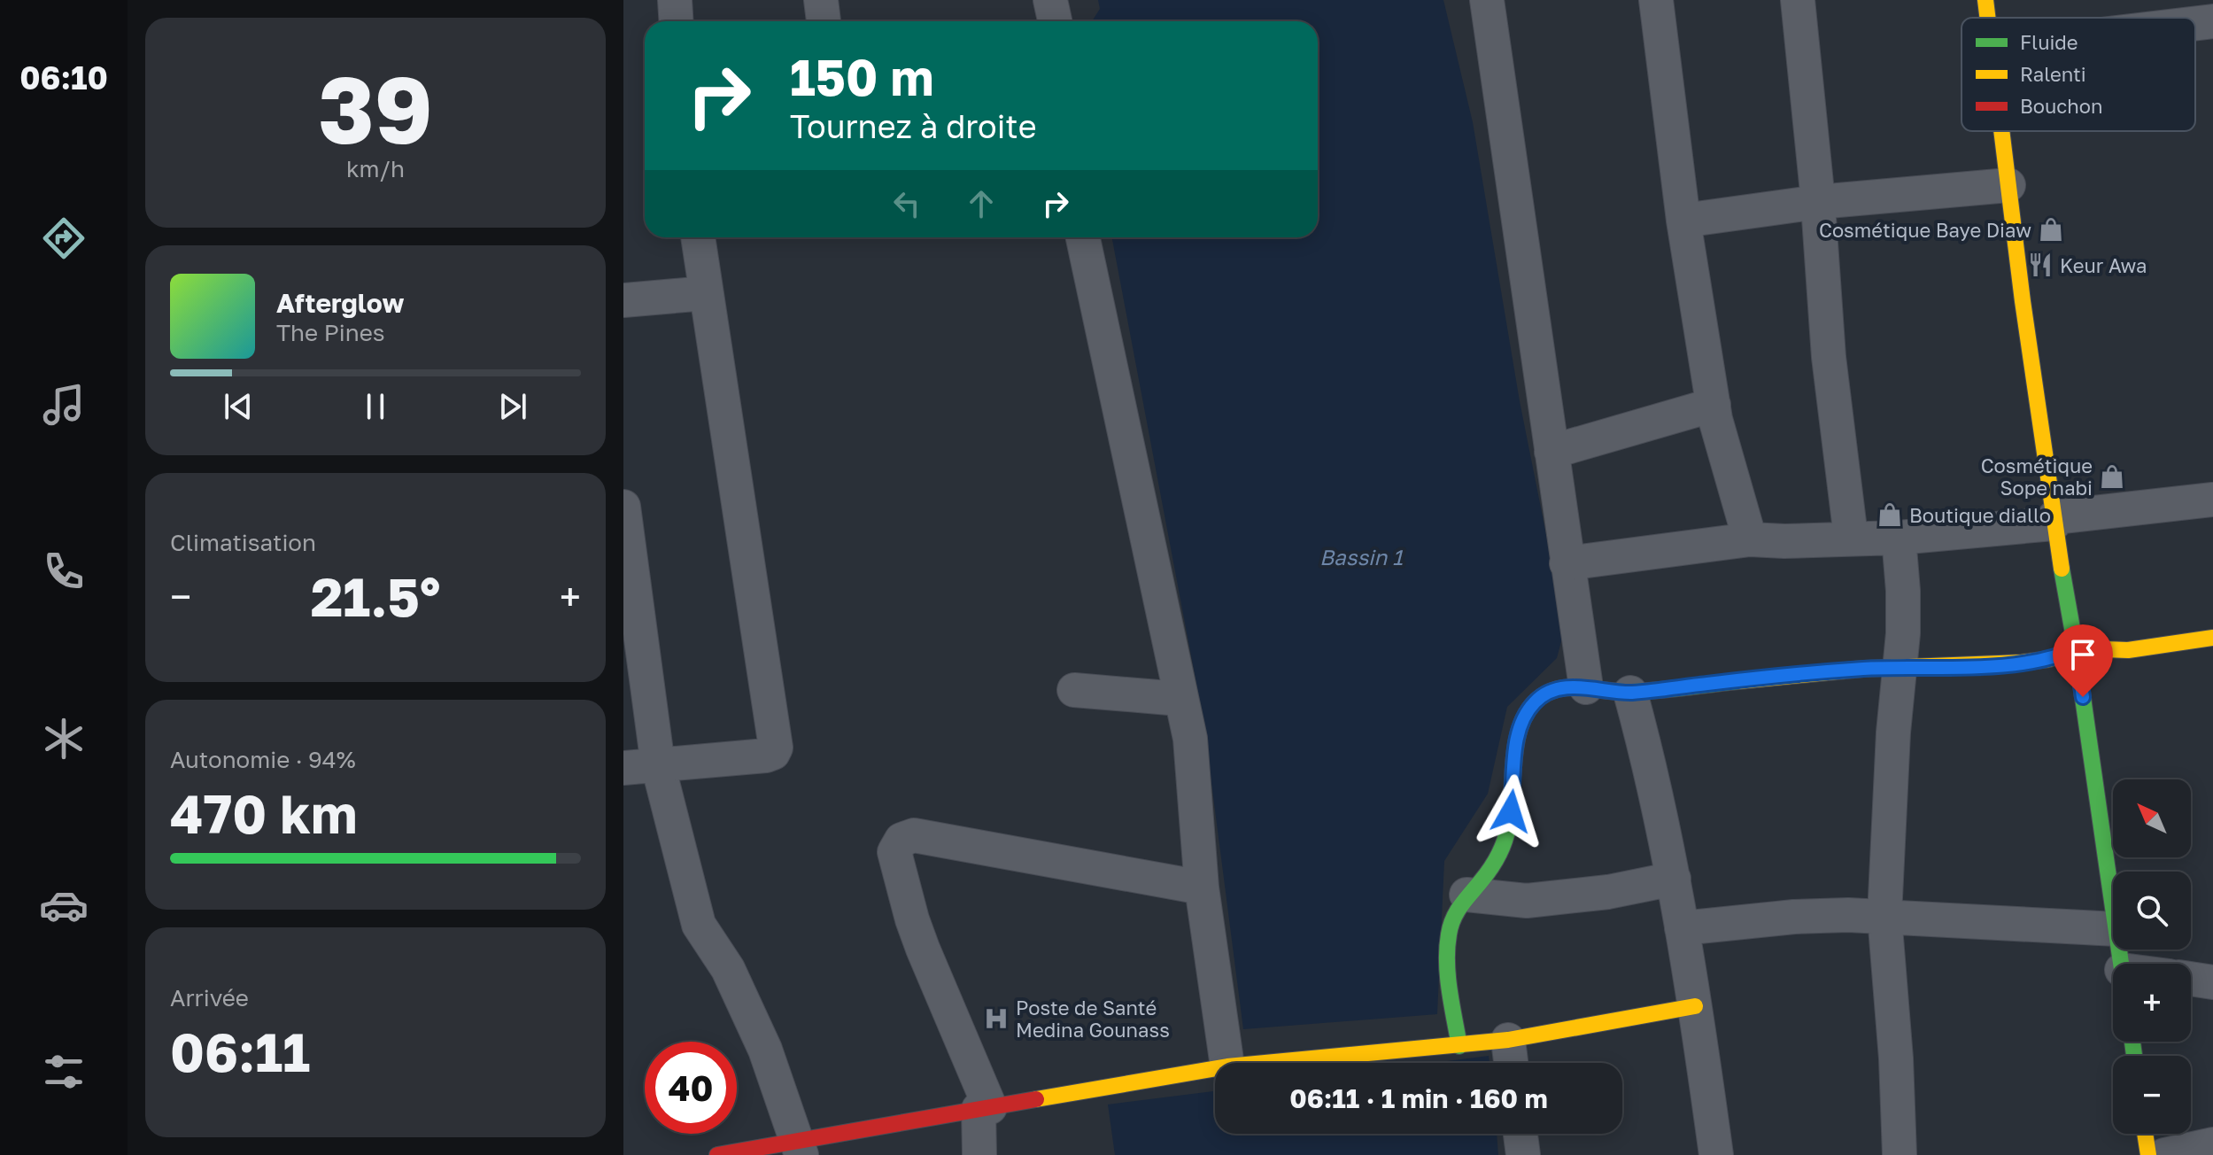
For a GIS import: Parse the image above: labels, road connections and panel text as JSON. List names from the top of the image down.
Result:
{
  "water": ["Bassin 1"],
  "places": {
    "shop": ["Cosmétique Baye Diaw", "Cosmétique Sope nabi", "Boutique diallo"],
    "restaurant": ["Keur Awa"],
    "hospital": ["Poste de Santé Medina Gounass"]
  },
  "legend": ["Fluide", "Ralenti", "Bouchon"],
  "north": "top left",
  "page": {
    "tabs": "06:10",
    "tile": [
      ["39", "km/h"],
      "Climatisation",
      ["Autonomie · 94%", "470 km"],
      ["Arrivée", "06:11"]
    ],
    "turn": ["150 m", "Tournez à droite"],
    "song": ["Afterglow", "The Pines"],
    "heat": ["−", "21.5°", "+"],
    "map_buttons": ["+", "−"],
    "limit": "40",
    "trip": "06:11 · 1 min · 160 m"
  }
}
